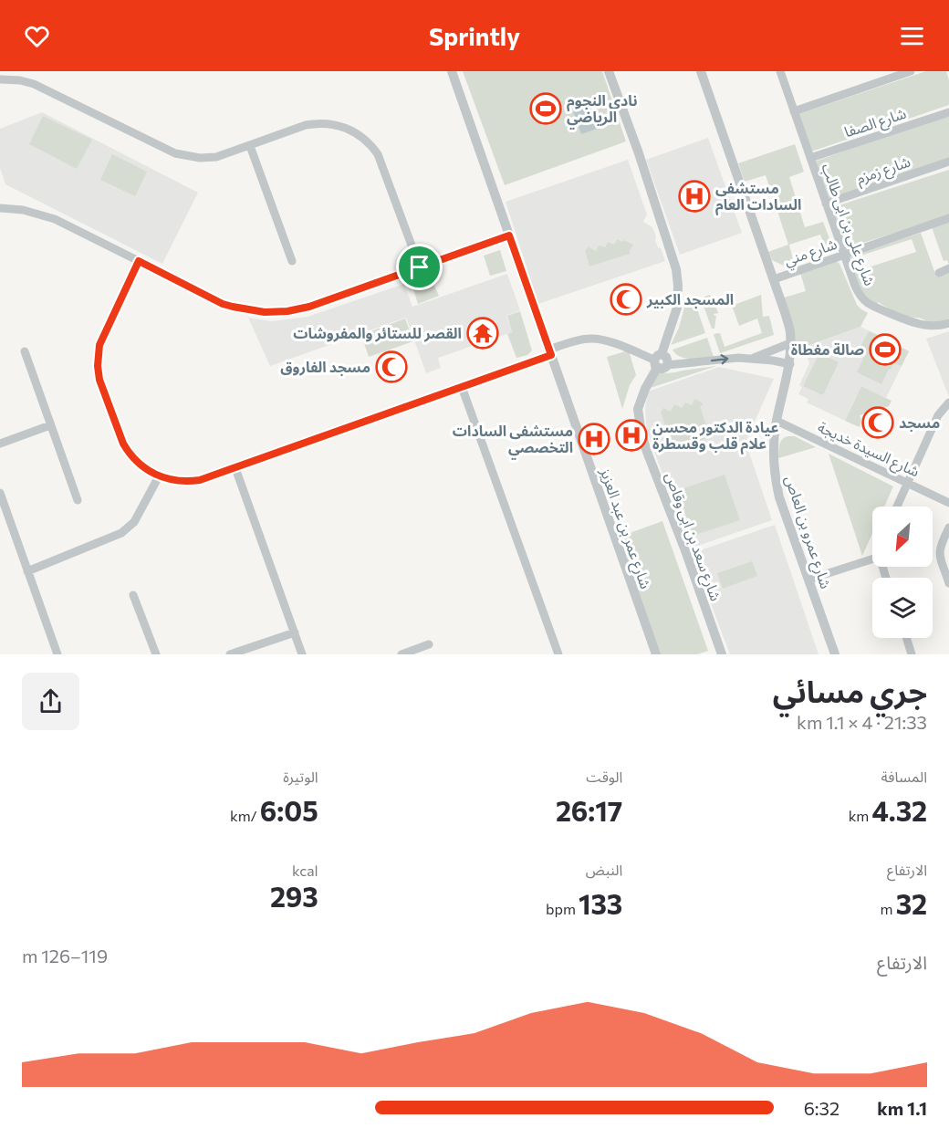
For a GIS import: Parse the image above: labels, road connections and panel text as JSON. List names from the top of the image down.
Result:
{
  "streets": {
    "street": [
      "شارع الصفا",
      "شارع زمزم",
      "شارع على بن ابى طالب",
      "شارع مني",
      "شارع السيدة خديجة",
      "شارع عمر بن عبد العزيز",
      "شارع عمرو بن العاص",
      "شارع سعد بن ابى وقاص"
    ]
  },
  "crossings": [
    ["شارع الصفا", "شارع على بن ابى طالب"],
    ["شارع زمزم", "شارع على بن ابى طالب"],
    ["شارع على بن ابى طالب", "شارع مني"],
    ["شارع مني", "شارع عمرو بن العاص"],
    ["شارع السيدة خديجة", "شارع عمرو بن العاص"]
  ],
  "places": {
    "sports": ["نادي النجوم الرياضي", "صالة مغطاة"],
    "hospital": ["مستشفى السادات العام", "عيادة الدكتور محسن علام قلب وقسطرة", "مستشفى السادات التخصصي"],
    "mosque": ["المسجد الكبير", "مسجد الفاروق", "مسجد"],
    "temple": ["القصر للستائر والمفروشات"]
  },
  "north": "bottom left",
  "page": {
    "header": "Sprintly",
    "heading": ["جري مسائي", "21:33 · 4 × 1.1 km"],
    "stats": [
      ["المسافة", "4.32 km"],
      ["الوقت", "26:17"],
      ["الوتيرة", "6:05 /km"],
      ["الارتفاع", "32 m"],
      ["النبض", "133 bpm"],
      ["kcal", "293"]
    ],
    "chart": ["الارتفاع", "119–126 m"],
    "list": [
      {
        "name": "1.1 km",
        "note": "6:32"
      }
    ]
  }
}
